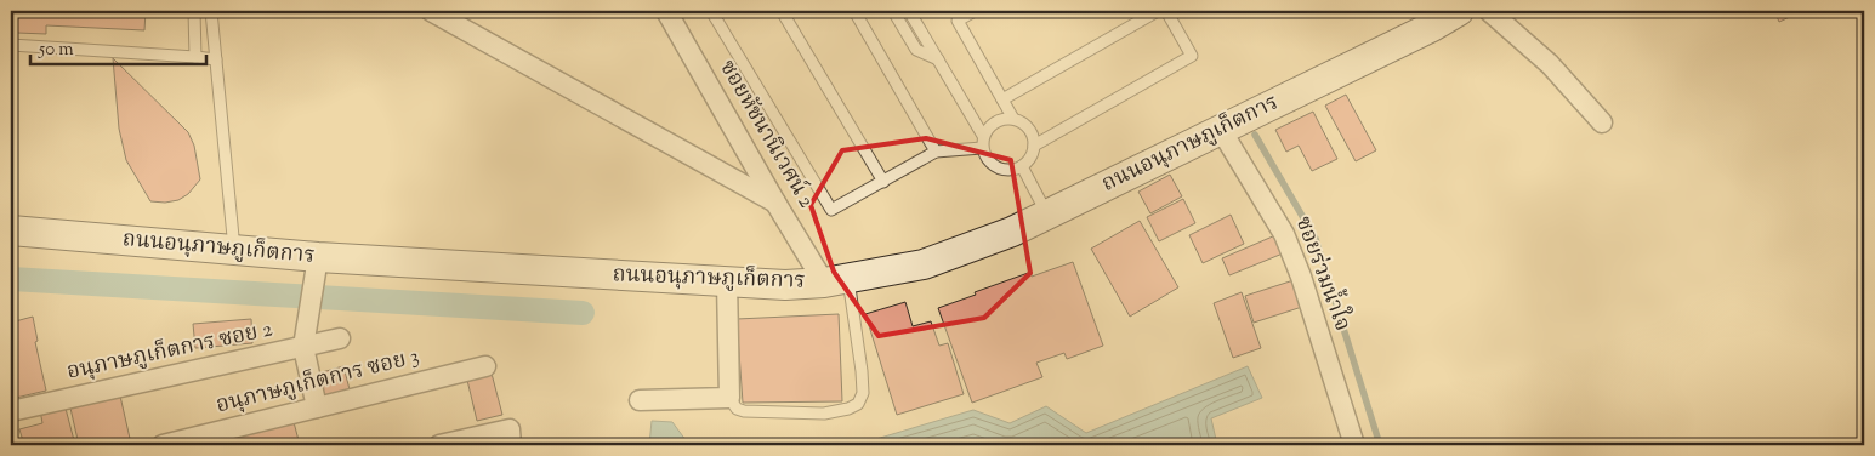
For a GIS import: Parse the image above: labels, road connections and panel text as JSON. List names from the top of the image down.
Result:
{
  "streets": {
    "street": [
      "ซอยหัชนานิเวศน์ 2",
      "ถนนอนุภาษภูเก็ตการ",
      "ซอยร่วมน้ำใจ",
      "อนุภาษภูเก็ตการ ซอย 2",
      "อนุภาษภูเก็ตการ ซอย 3"
    ]
  },
  "crossings": [
    ["ซอยหัชนานิเวศน์ 2", "ถนนอนุภาษภูเก็ตการ"],
    ["ถนนอนุภาษภูเก็ตการ", "ซอยร่วมน้ำใจ"]
  ],
  "scale_bar": "50 m"
}
